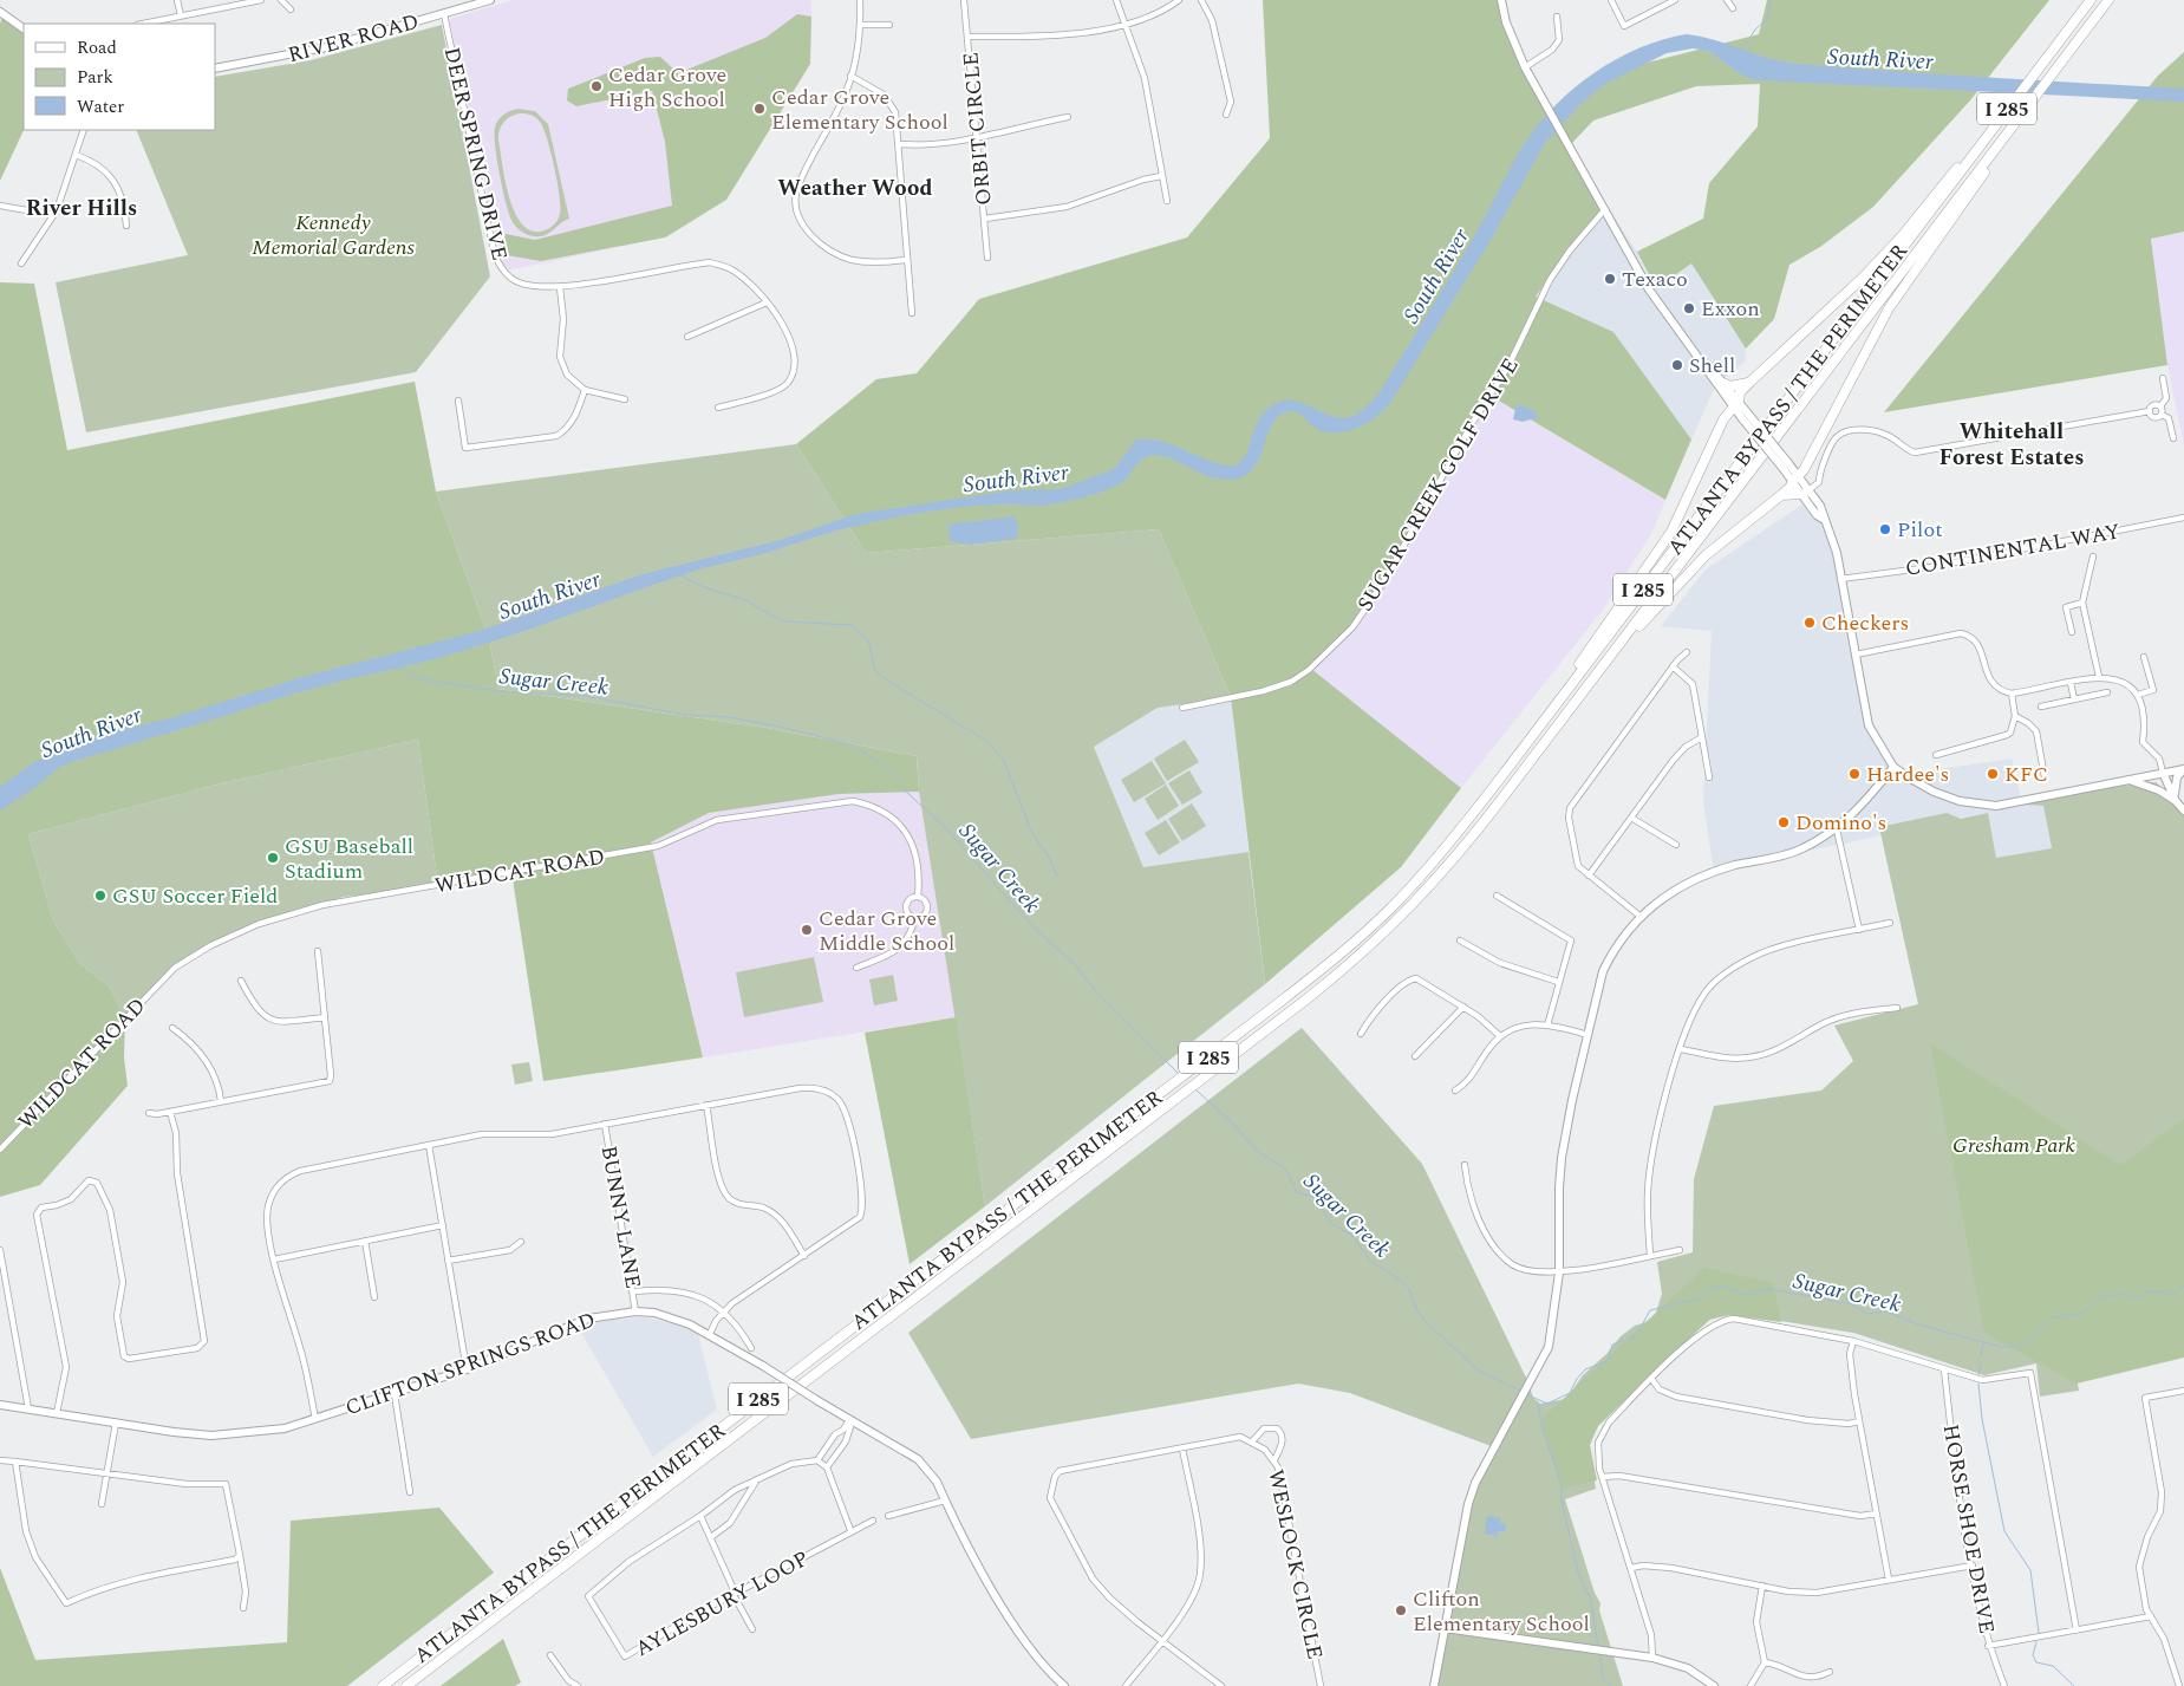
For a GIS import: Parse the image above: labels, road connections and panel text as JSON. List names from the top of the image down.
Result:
{
  "streets": {
    "highway": ["I 285", "ATLANTA BYPASS / THE PERIMETER"],
    "street": [
      "RIVER ROAD",
      "ORBIT CIRCLE",
      "DEER SPRING DRIVE",
      "SUGAR CREEK GOLF DRIVE",
      "CONTINENTAL WAY",
      "WILDCAT ROAD",
      "BUNNY LANE",
      "CLIFTON SPRINGS ROAD",
      "HORSE SHOE DRIVE",
      "WESLOCK CIRCLE",
      "AYLESBURY LOOP"
    ]
  },
  "crossings": [
    ["RIVER ROAD", "DEER SPRING DRIVE"],
    ["BUNNY LANE", "CLIFTON SPRINGS ROAD"]
  ],
  "districts": ["Weather Wood", "River Hills", "Whitehall Forest Estates"],
  "water": ["South River", "Sugar Creek"],
  "parks": ["Kennedy Memorial Gardens", "Gresham Park"],
  "places": [
    "Cedar Grove High School",
    "Cedar Grove Elementary School",
    "Texaco",
    "Exxon",
    "Shell",
    "Pilot",
    "Checkers",
    "Hardee's",
    "KFC",
    "Domino's",
    "GSU Baseball Stadium",
    "GSU Soccer Field",
    "Cedar Grove Middle School",
    "Clifton Elementary School"
  ],
  "legend": ["Road", "Park", "Water"]
}
